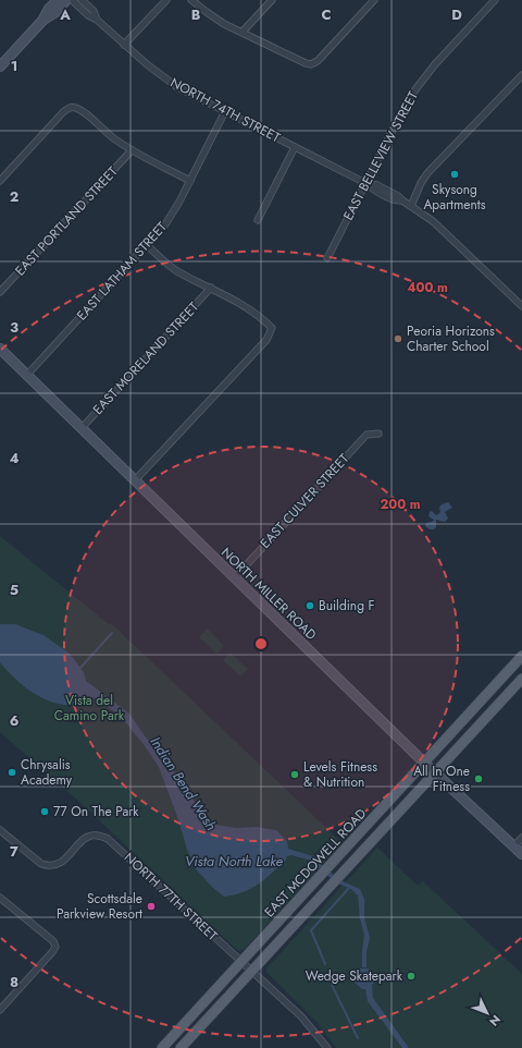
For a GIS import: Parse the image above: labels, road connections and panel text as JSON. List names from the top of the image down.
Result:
{
  "streets": {
    "main road": ["EAST MCDOWELL ROAD"],
    "street": [
      "NORTH 74TH STREET",
      "EAST BELLEVIEW STREET",
      "EAST PORTLAND STREET",
      "EAST LATHAM STREET",
      "EAST MORELAND STREET",
      "EAST CULVER STREET",
      "NORTH MILLER ROAD",
      "NORTH 77TH STREET"
    ]
  },
  "crossings": [
    ["NORTH 74TH STREET", "EAST BELLEVIEW STREET"],
    ["NORTH 74TH STREET", "EAST LATHAM STREET"],
    ["EAST LATHAM STREET", "NORTH MILLER ROAD"],
    ["EAST MORELAND STREET", "NORTH MILLER ROAD"],
    ["EAST CULVER STREET", "NORTH MILLER ROAD"],
    ["NORTH MILLER ROAD", "EAST MCDOWELL ROAD"],
    ["EAST MCDOWELL ROAD", "NORTH 77TH STREET"]
  ],
  "water": ["Indian Bend Wash", "Vista North Lake"],
  "parks": ["Vista del Camino Park"],
  "places": [
    "Skysong Apartments",
    "Peoria Horizons Charter School",
    "Building F",
    "Chrysalis Academy",
    "Levels Fitness & Nutrition",
    "All In One Fitness",
    "77 On The Park",
    "Scottsdale Parkview Resort",
    "Wedge Skatepark"
  ],
  "north": "bottom right",
  "grid": {
    "columns": [
      "A",
      "B",
      "C",
      "D"
    ],
    "rows": [
      "1",
      "2",
      "3",
      "4",
      "5",
      "6",
      "7",
      "8"
    ]
  },
  "rings": ["400 m", "200 m"]
}
